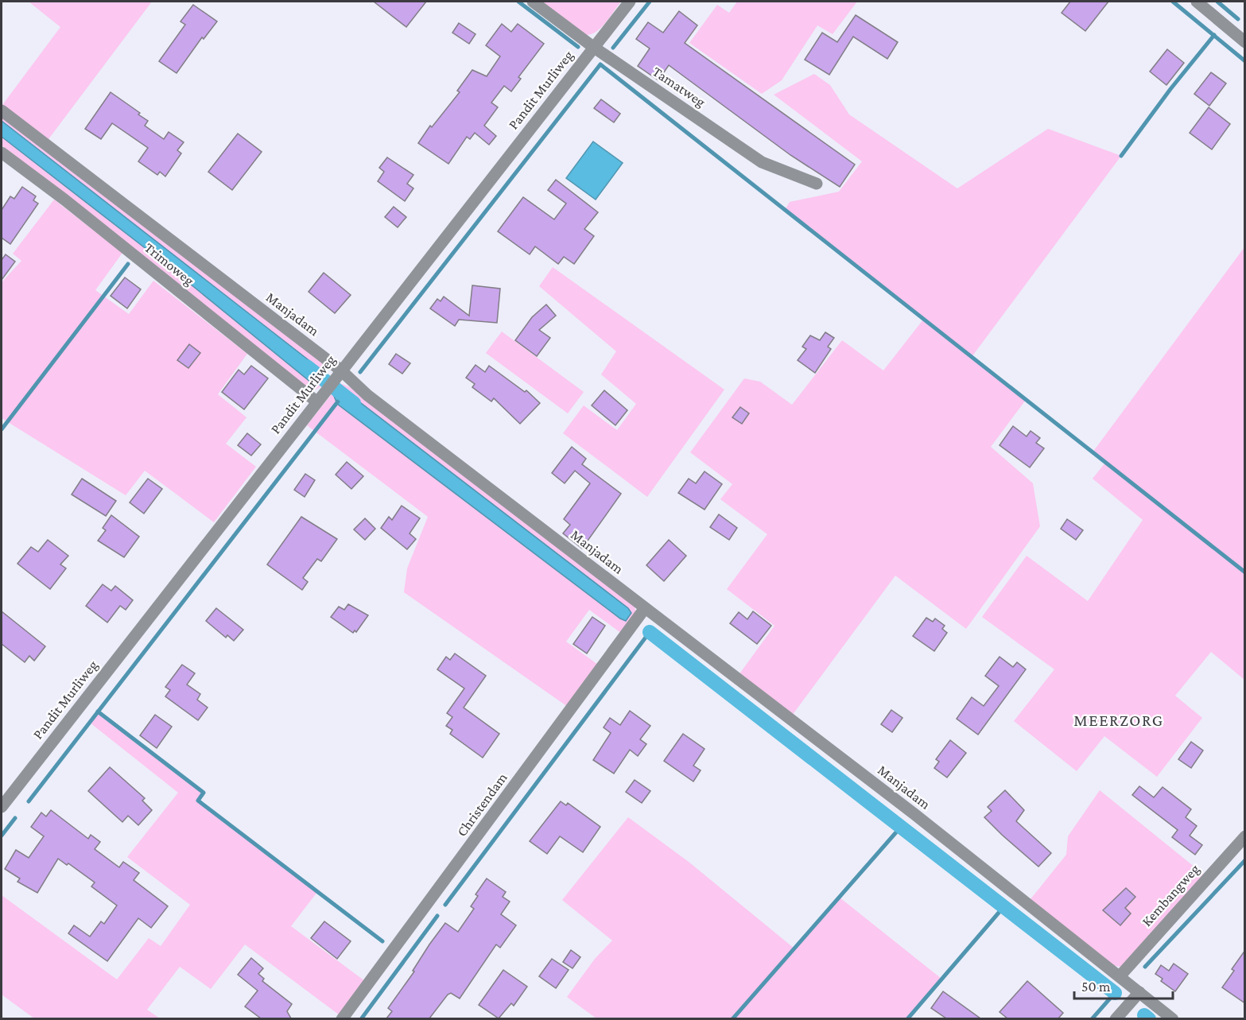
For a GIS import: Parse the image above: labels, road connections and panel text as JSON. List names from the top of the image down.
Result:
{
  "streets": {
    "street": [
      "Tamatweg",
      "Pandit Murliweg",
      "Trimoweg",
      "Manjadam",
      "Christendam",
      "Kembangweg"
    ]
  },
  "crossings": [
    ["Tamatweg", "Pandit Murliweg"],
    ["Pandit Murliweg", "Trimoweg"],
    ["Pandit Murliweg", "Manjadam"],
    ["Manjadam", "Christendam"],
    ["Manjadam", "Kembangweg"]
  ],
  "districts": ["MEERZORG"],
  "scale_bar": "50 m"
}
